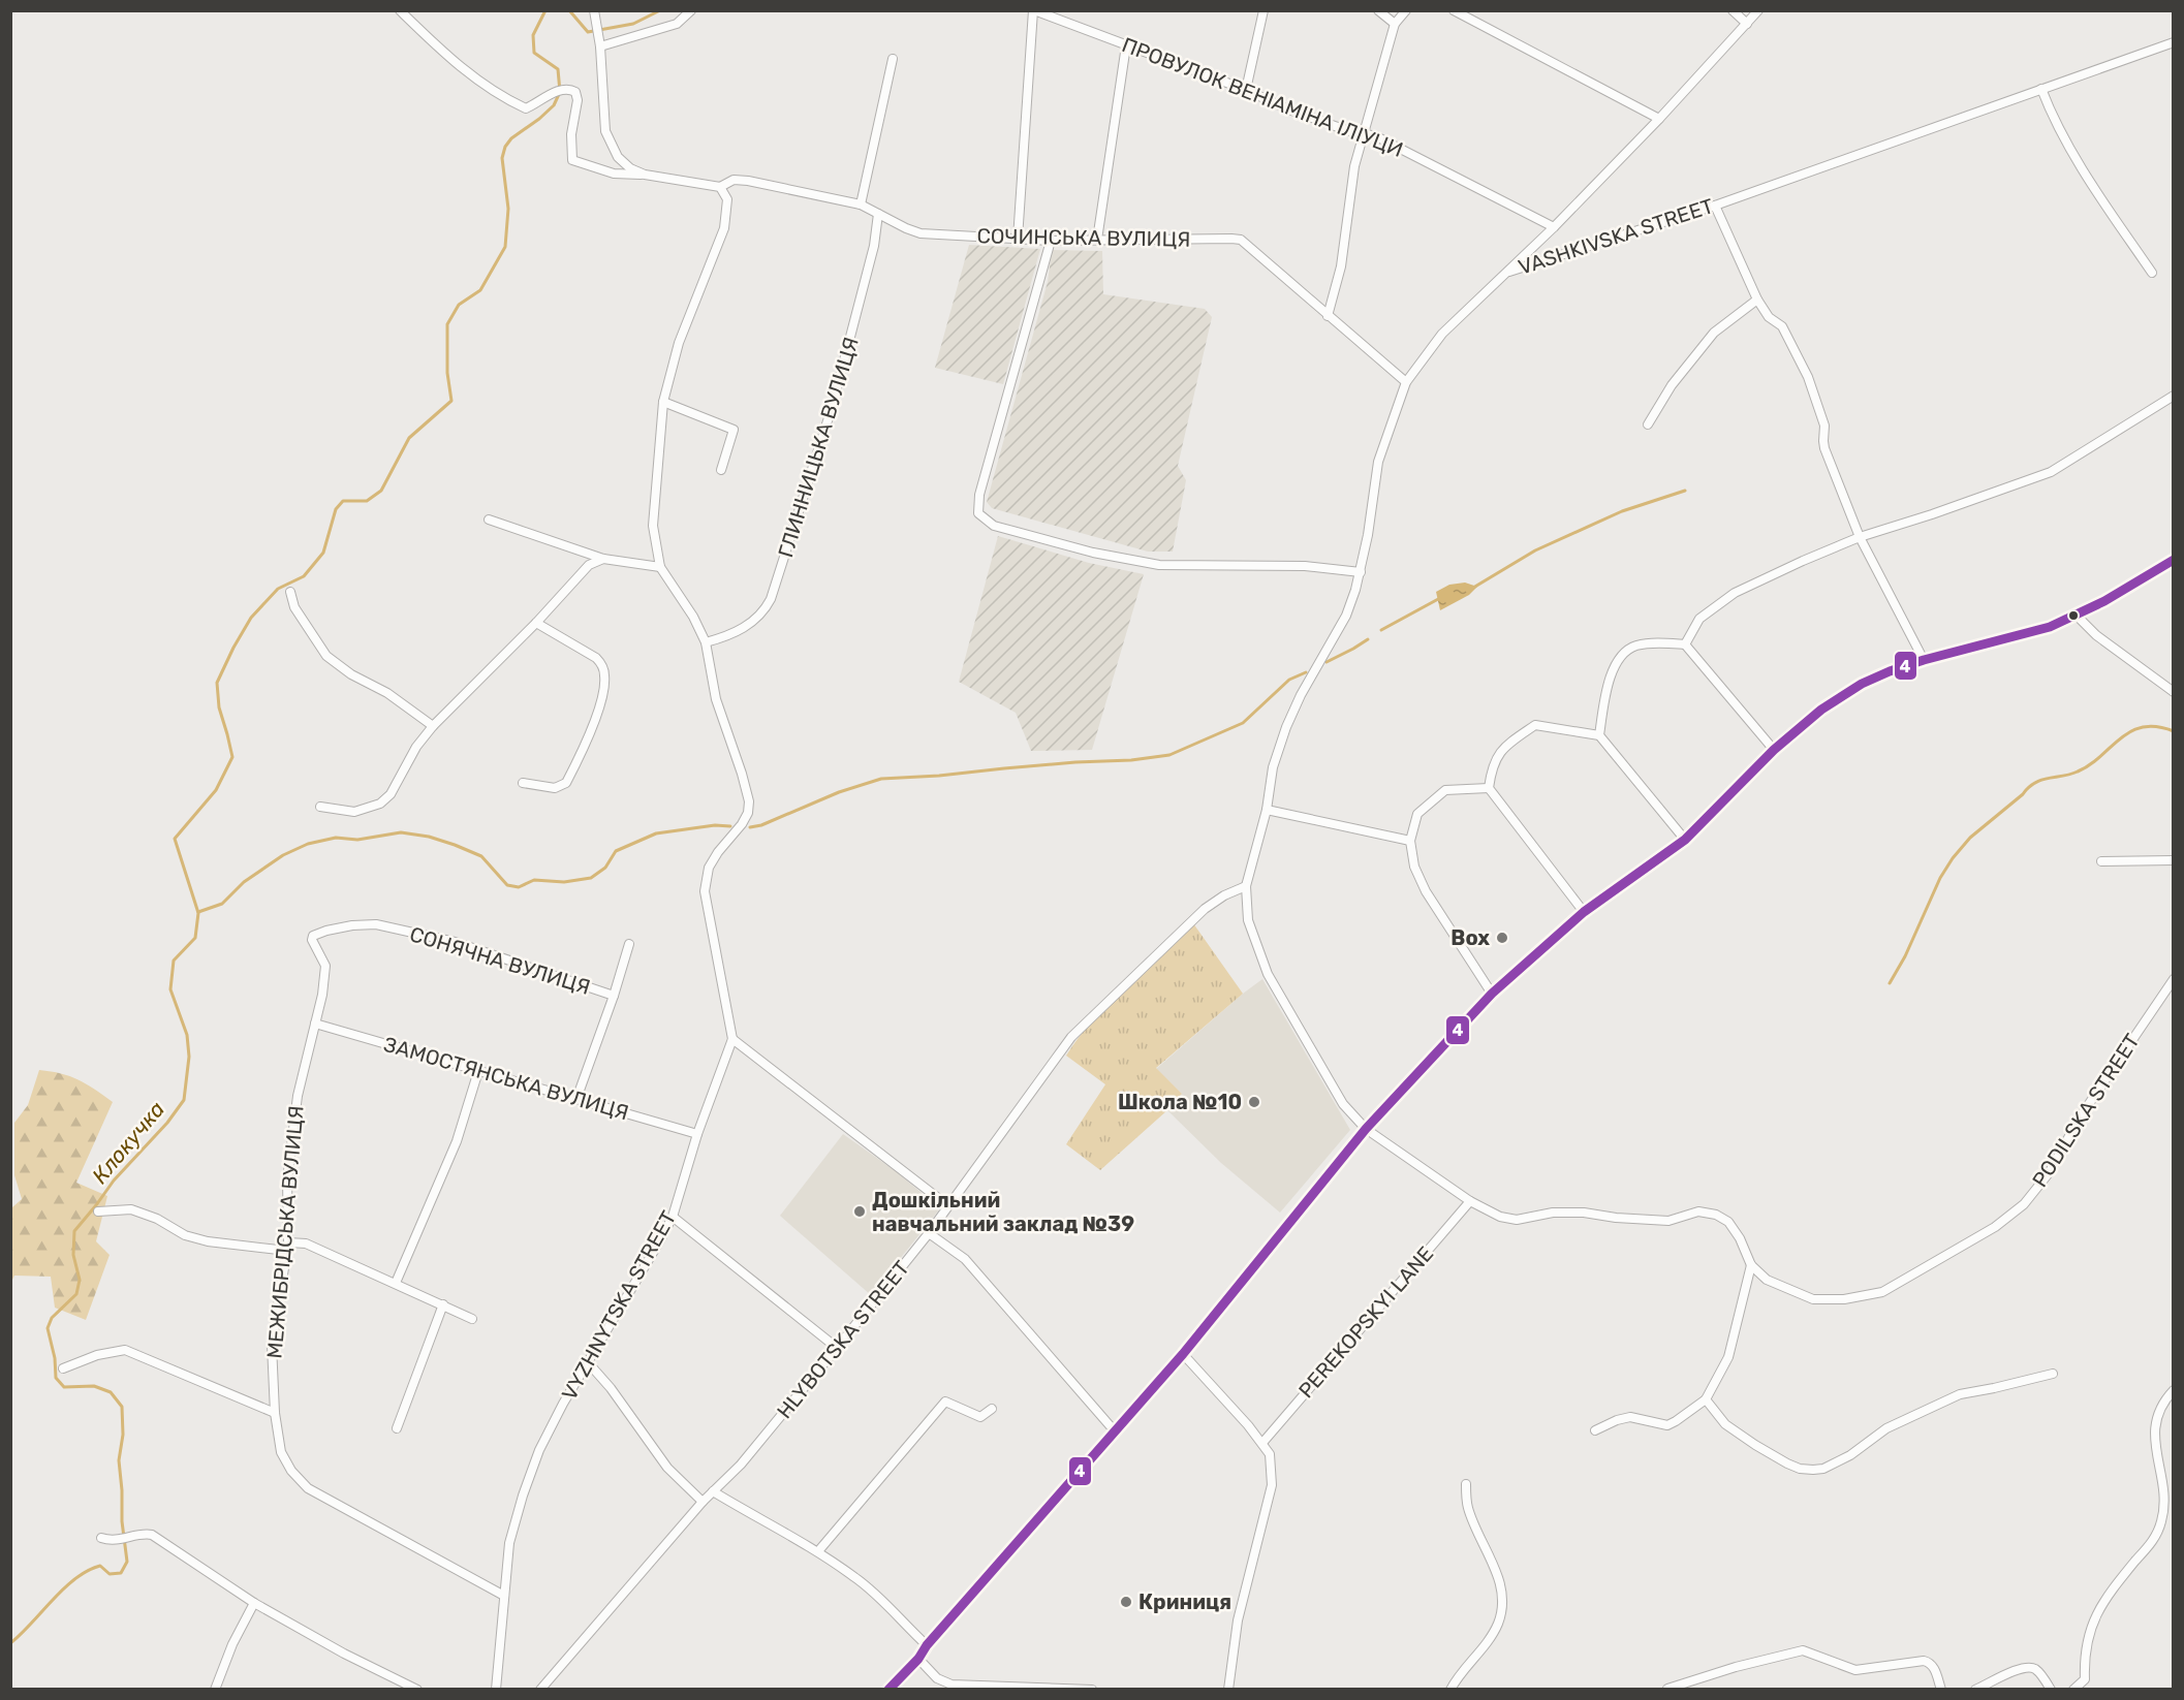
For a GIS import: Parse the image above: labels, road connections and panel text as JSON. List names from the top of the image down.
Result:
{
  "streets": {
    "street": [
      "ПРОВУЛОК ВЕНІАМІНА ІЛІУЦИ",
      "VASHKIVSKA STREET",
      "СОЧИНСЬКА ВУЛИЦЯ",
      "ГЛИННИЦЬКА ВУЛИЦЯ",
      "СОНЯЧНА ВУЛИЦЯ",
      "ЗАМОСТЯНСЬКА ВУЛИЦЯ",
      "PODILSKA STREET",
      "МЕЖИБРІДСЬКА ВУЛИЦЯ",
      "VYZHNYTSKA STREET",
      "PEREKOPSKYI LANE",
      "HLYBOTSKA STREET"
    ]
  },
  "crossings": [
    ["VASHKIVSKA STREET", "СОЧИНСЬКА ВУЛИЦЯ"],
    ["VASHKIVSKA STREET", "PODILSKA STREET"],
    ["VASHKIVSKA STREET", "HLYBOTSKA STREET"],
    ["СОЧИНСЬКА ВУЛИЦЯ", "ГЛИННИЦЬКА ВУЛИЦЯ"],
    ["СОНЯЧНА ВУЛИЦЯ", "ЗАМОСТЯНСЬКА ВУЛИЦЯ"],
    ["СОНЯЧНА ВУЛИЦЯ", "МЕЖИБРІДСЬКА ВУЛИЦЯ"],
    ["ЗАМОСТЯНСЬКА ВУЛИЦЯ", "МЕЖИБРІДСЬКА ВУЛИЦЯ"],
    ["ЗАМОСТЯНСЬКА ВУЛИЦЯ", "VYZHNYTSKA STREET"],
    ["PODILSKA STREET", "PEREKOPSKYI LANE"],
    ["МЕЖИБРІДСЬКА ВУЛИЦЯ", "VYZHNYTSKA STREET"]
  ],
  "water": ["Клокучка"],
  "places": [
    "Box",
    "Школа №10",
    "Дошкільний навчальний заклад №39",
    "Криниця"
  ],
  "lines": ["transit line 4"]
}
